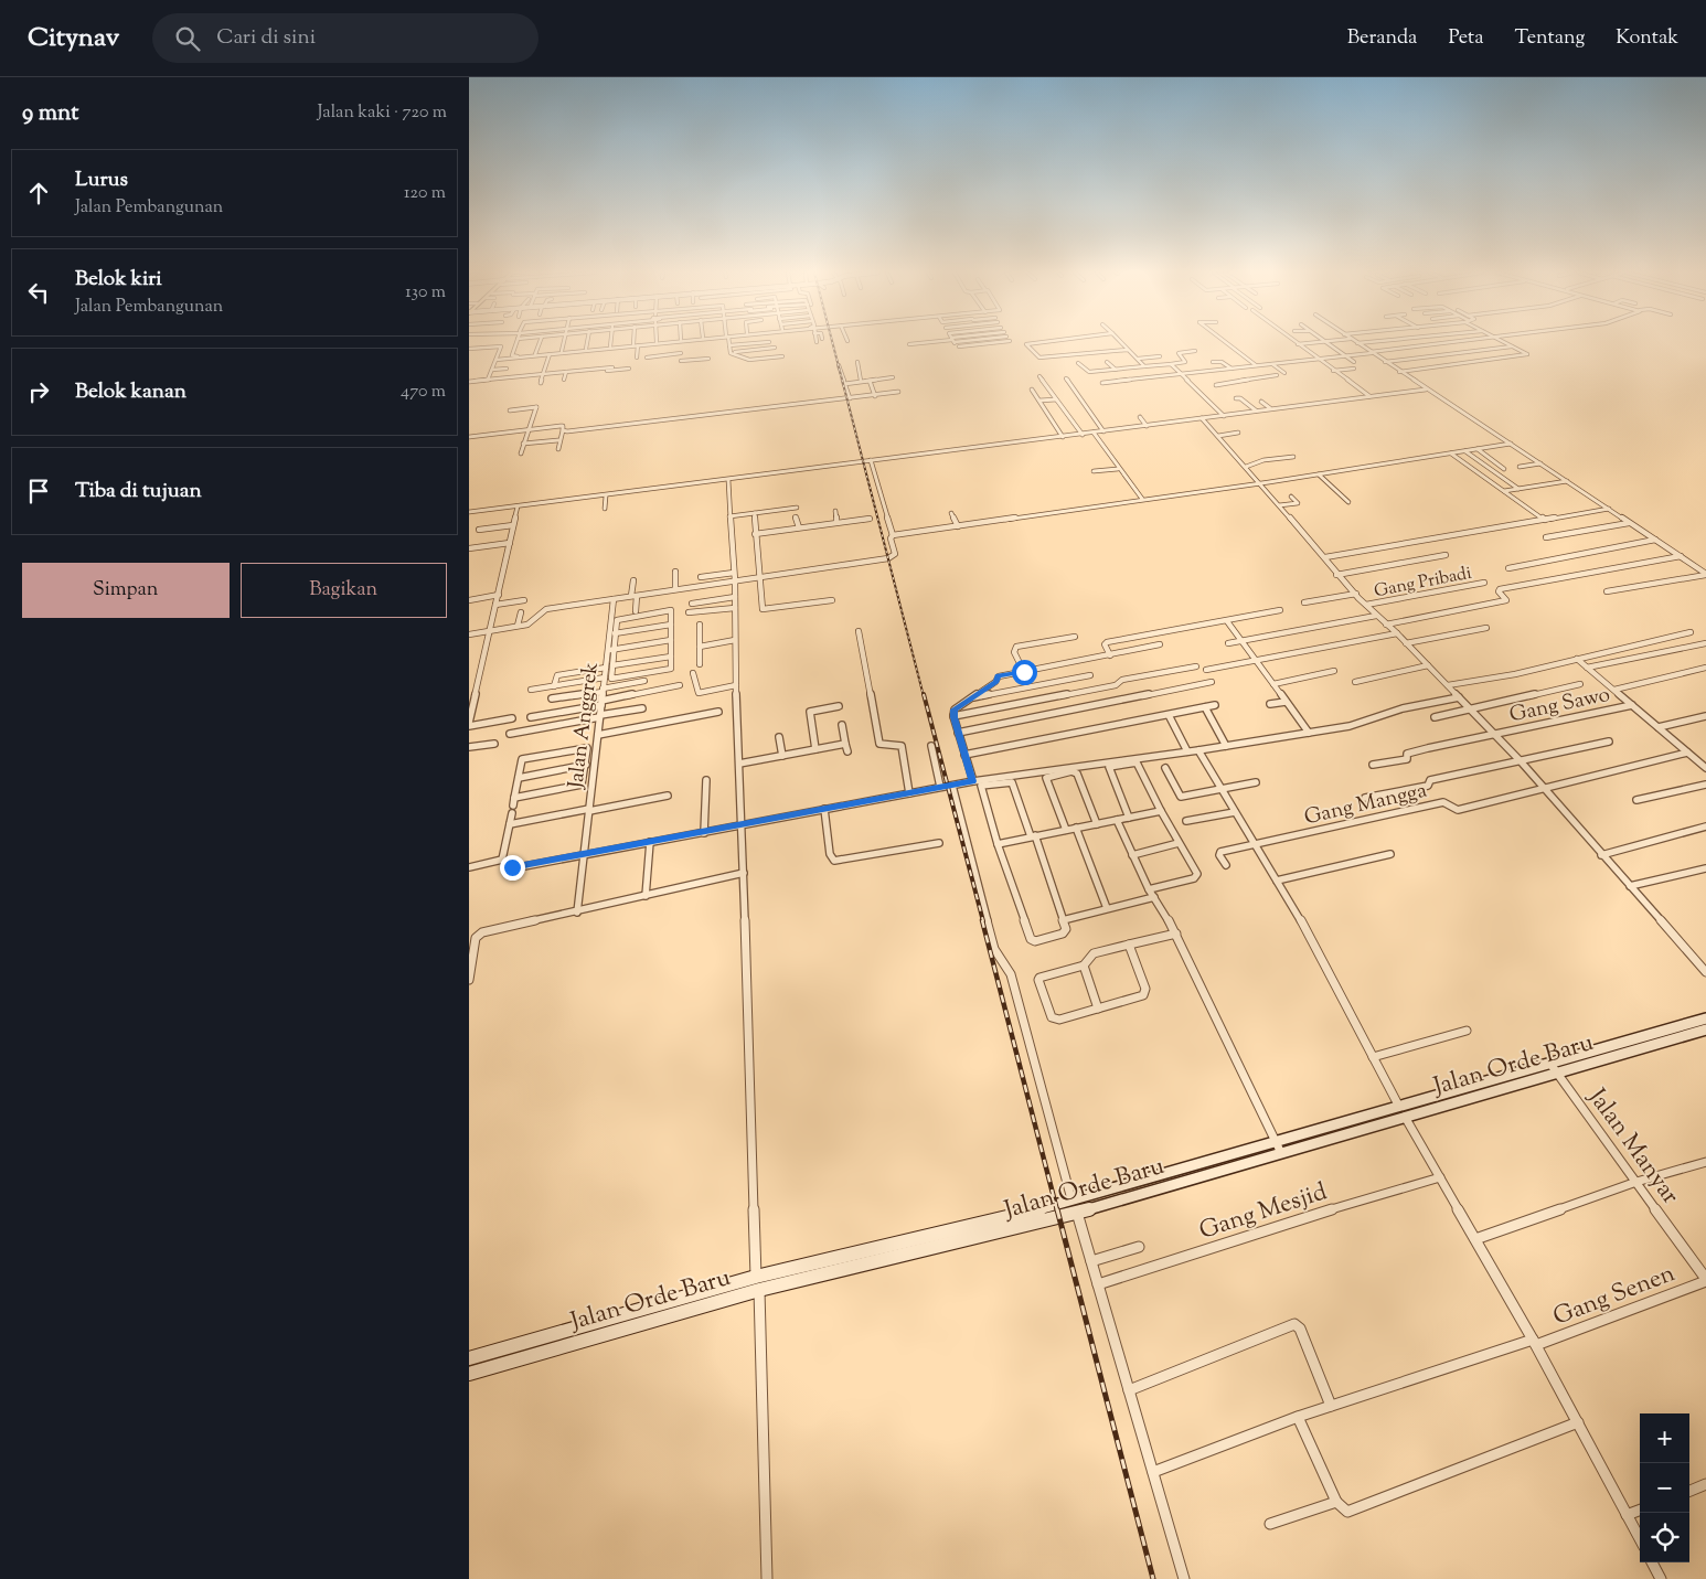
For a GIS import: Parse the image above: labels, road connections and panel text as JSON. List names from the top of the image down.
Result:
{
  "streets": {
    "main road": ["Jalan Orde Baru"],
    "street": [
      "Gang Pribadi",
      "Gang Sawo",
      "Jalan Anggrek",
      "Gang Mangga",
      "Jalan Manyar",
      "Gang Mesjid",
      "Gang Senen"
    ]
  },
  "crossings": [
    ["Jalan Orde Baru", "Jalan Manyar"],
    ["Jalan Manyar", "Gang Senen"]
  ],
  "page": {
    "header": "Citynav",
    "search": "Cari di sini",
    "nav": [
      "Beranda",
      "Peta",
      "Tentang",
      "Kontak"
    ],
    "heading": ["9 mnt", "Jalan kaki · 720 m"],
    "list": [
      ["Lurus", "Jalan Pembangunan", "120 m"],
      ["Belok kiri", "Jalan Pembangunan", "130 m"],
      ["Belok kanan", "470 m"],
      "Tiba di tujuan"
    ],
    "buttons": ["Simpan", "Bagikan"],
    "map_buttons": ["+", "−"]
  }
}
